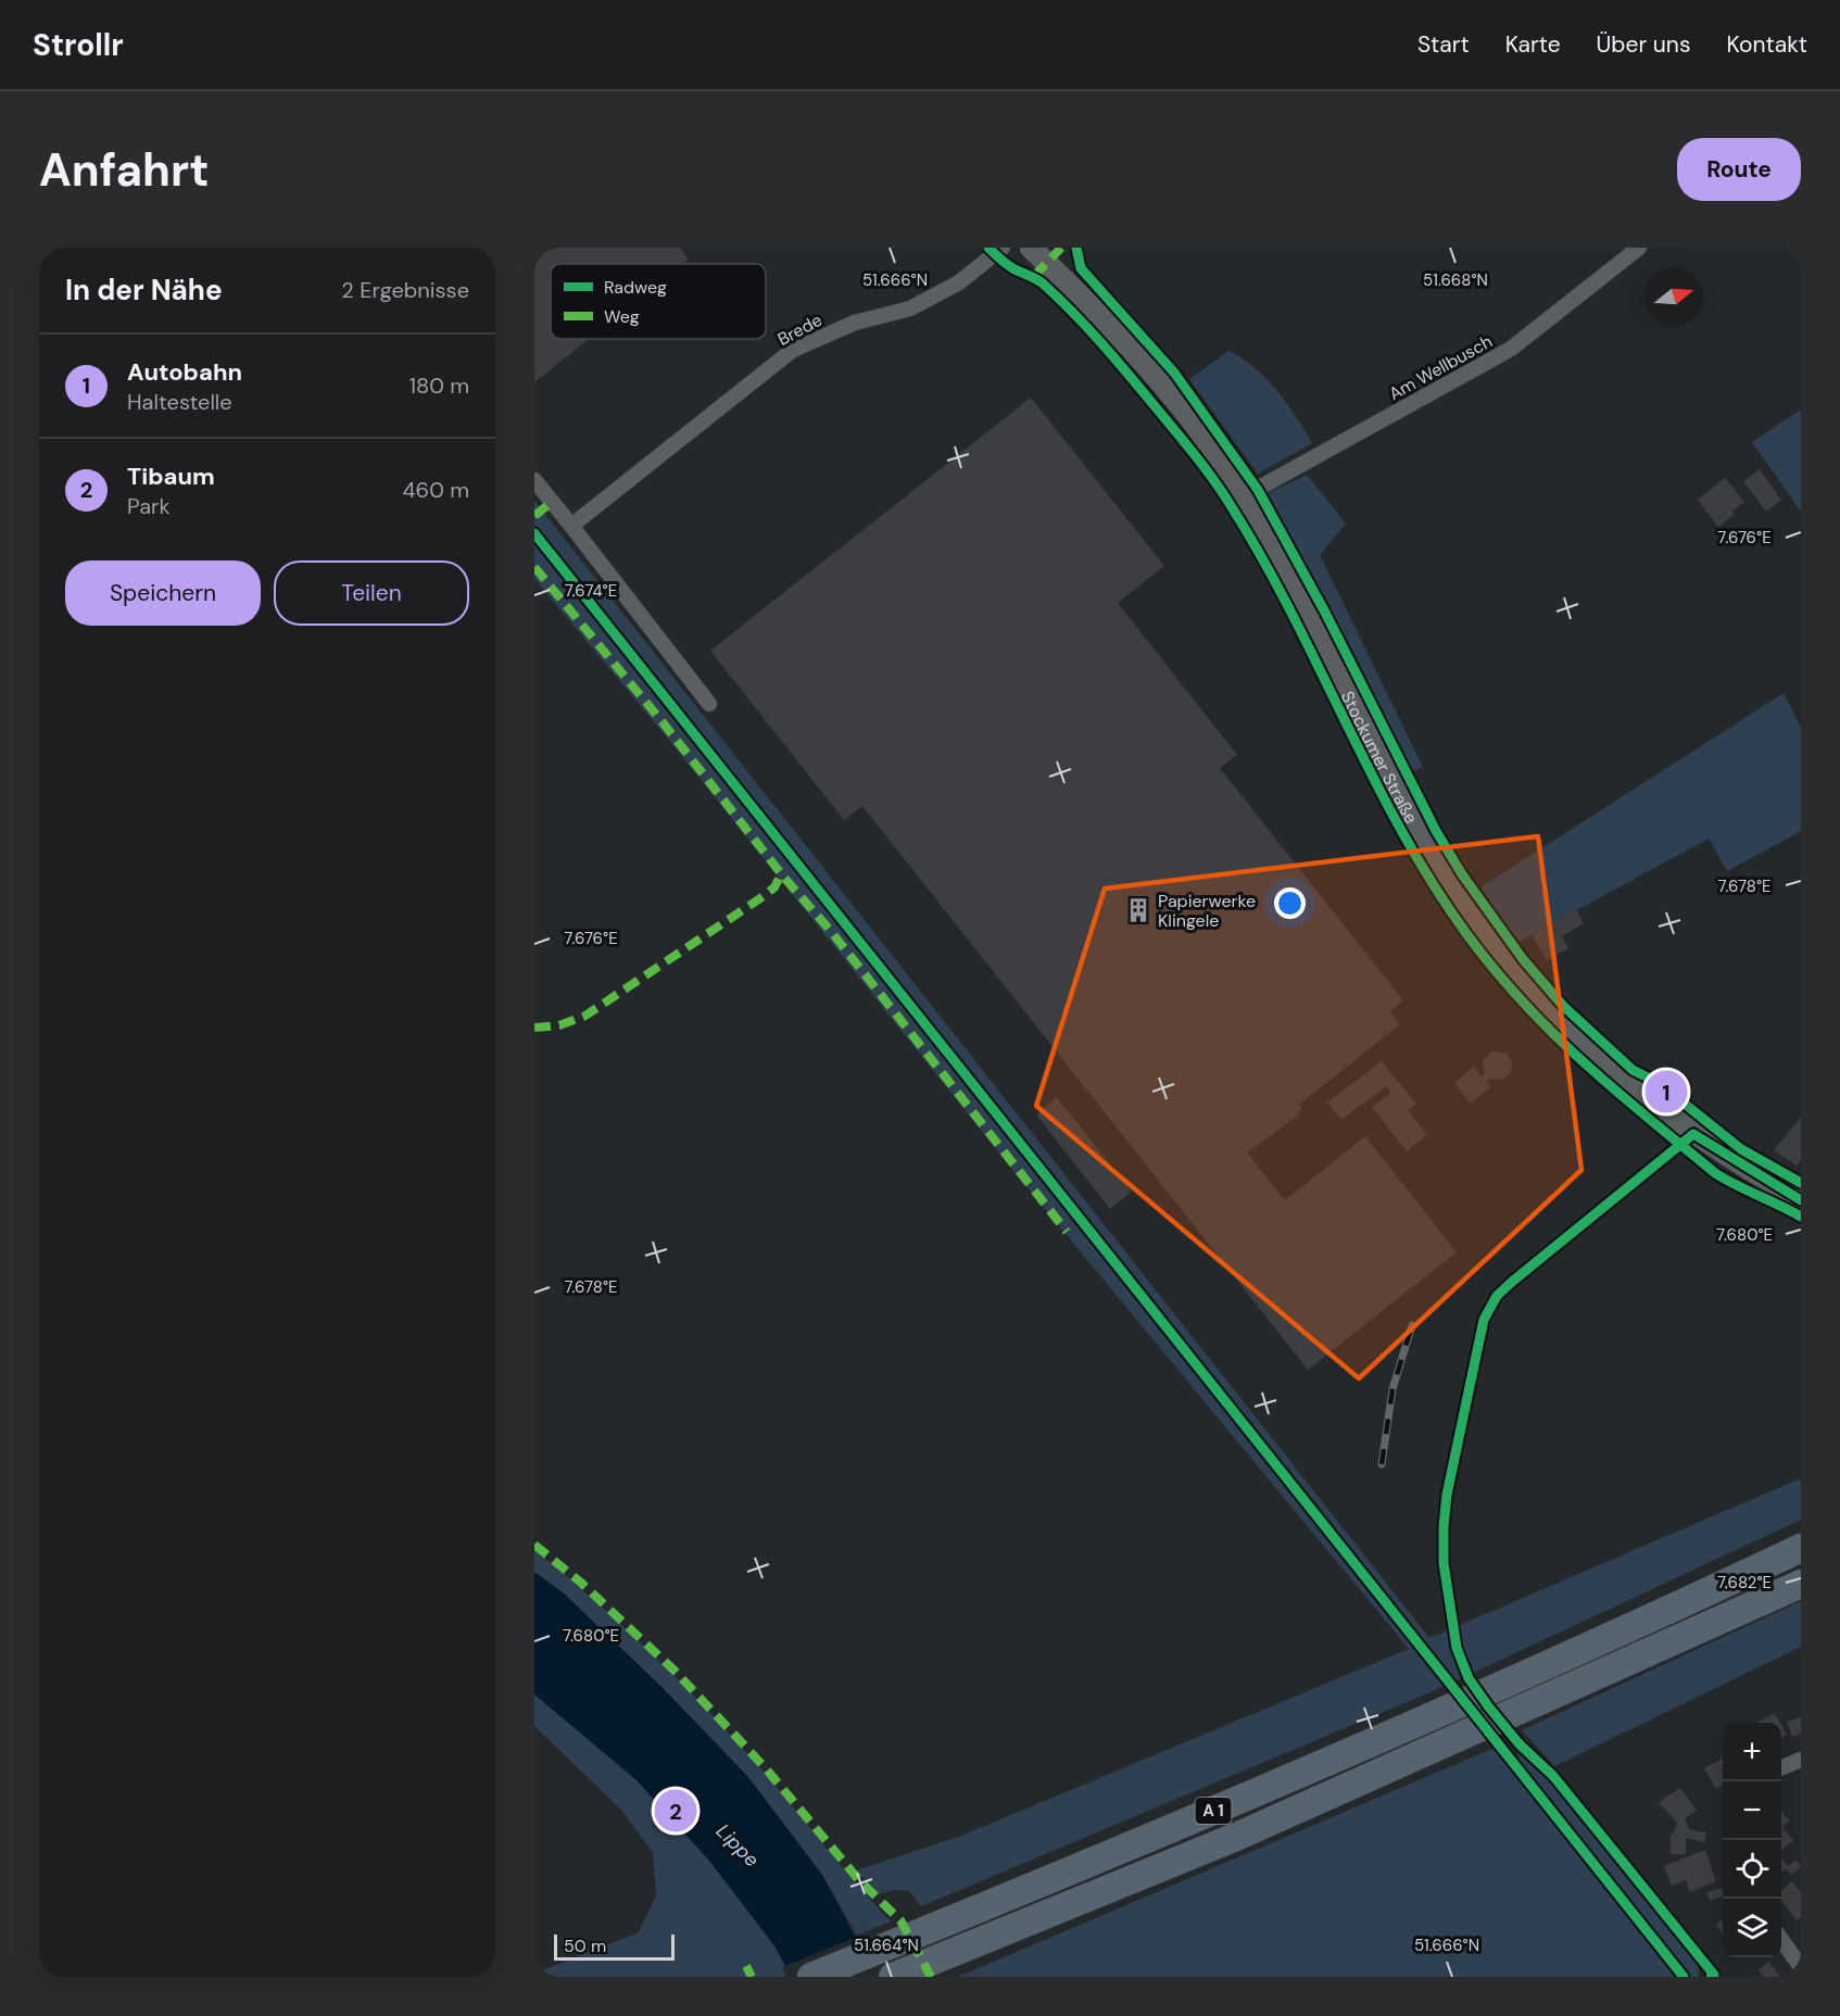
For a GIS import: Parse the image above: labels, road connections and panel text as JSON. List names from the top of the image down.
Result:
{
  "streets": {
    "highway": ["A 1"],
    "main road": ["Stockumer Straße"],
    "street": ["Brede", "Am Wellbusch"]
  },
  "crossings": [
    ["Am Wellbusch", "Stockumer Straße"]
  ],
  "water": ["Lippe"],
  "places": {
    "building": ["Papierwerke Klingele"]
  },
  "legend": ["Radweg", "Weg"],
  "scale_bar": "50 m",
  "north": "right",
  "page": {
    "header": "Strollr",
    "nav": [
      "Start",
      "Karte",
      "Über uns",
      "Kontakt"
    ],
    "buttons": [
      "Route",
      ["Speichern", "Teilen"]
    ],
    "title": "Anfahrt",
    "heading": ["In der Nähe", "2 Ergebnisse"],
    "list": [
      {
        "mark": "1",
        "name": "Autobahn",
        "note": "Haltestelle",
        "value": "180 m"
      },
      {
        "mark": "2",
        "name": "Tibaum",
        "note": "Park",
        "value": "460 m"
      }
    ],
    "pins": ["1", "2"],
    "map_buttons": ["+", "−"],
    "scale": "50 m"
  },
  "coordinates": [
    "51.666°N",
    "51.668°N",
    "7.676°E",
    "7.674°E",
    "7.678°E",
    "7.680°E",
    "7.682°E",
    "51.664°N"
  ]
}
